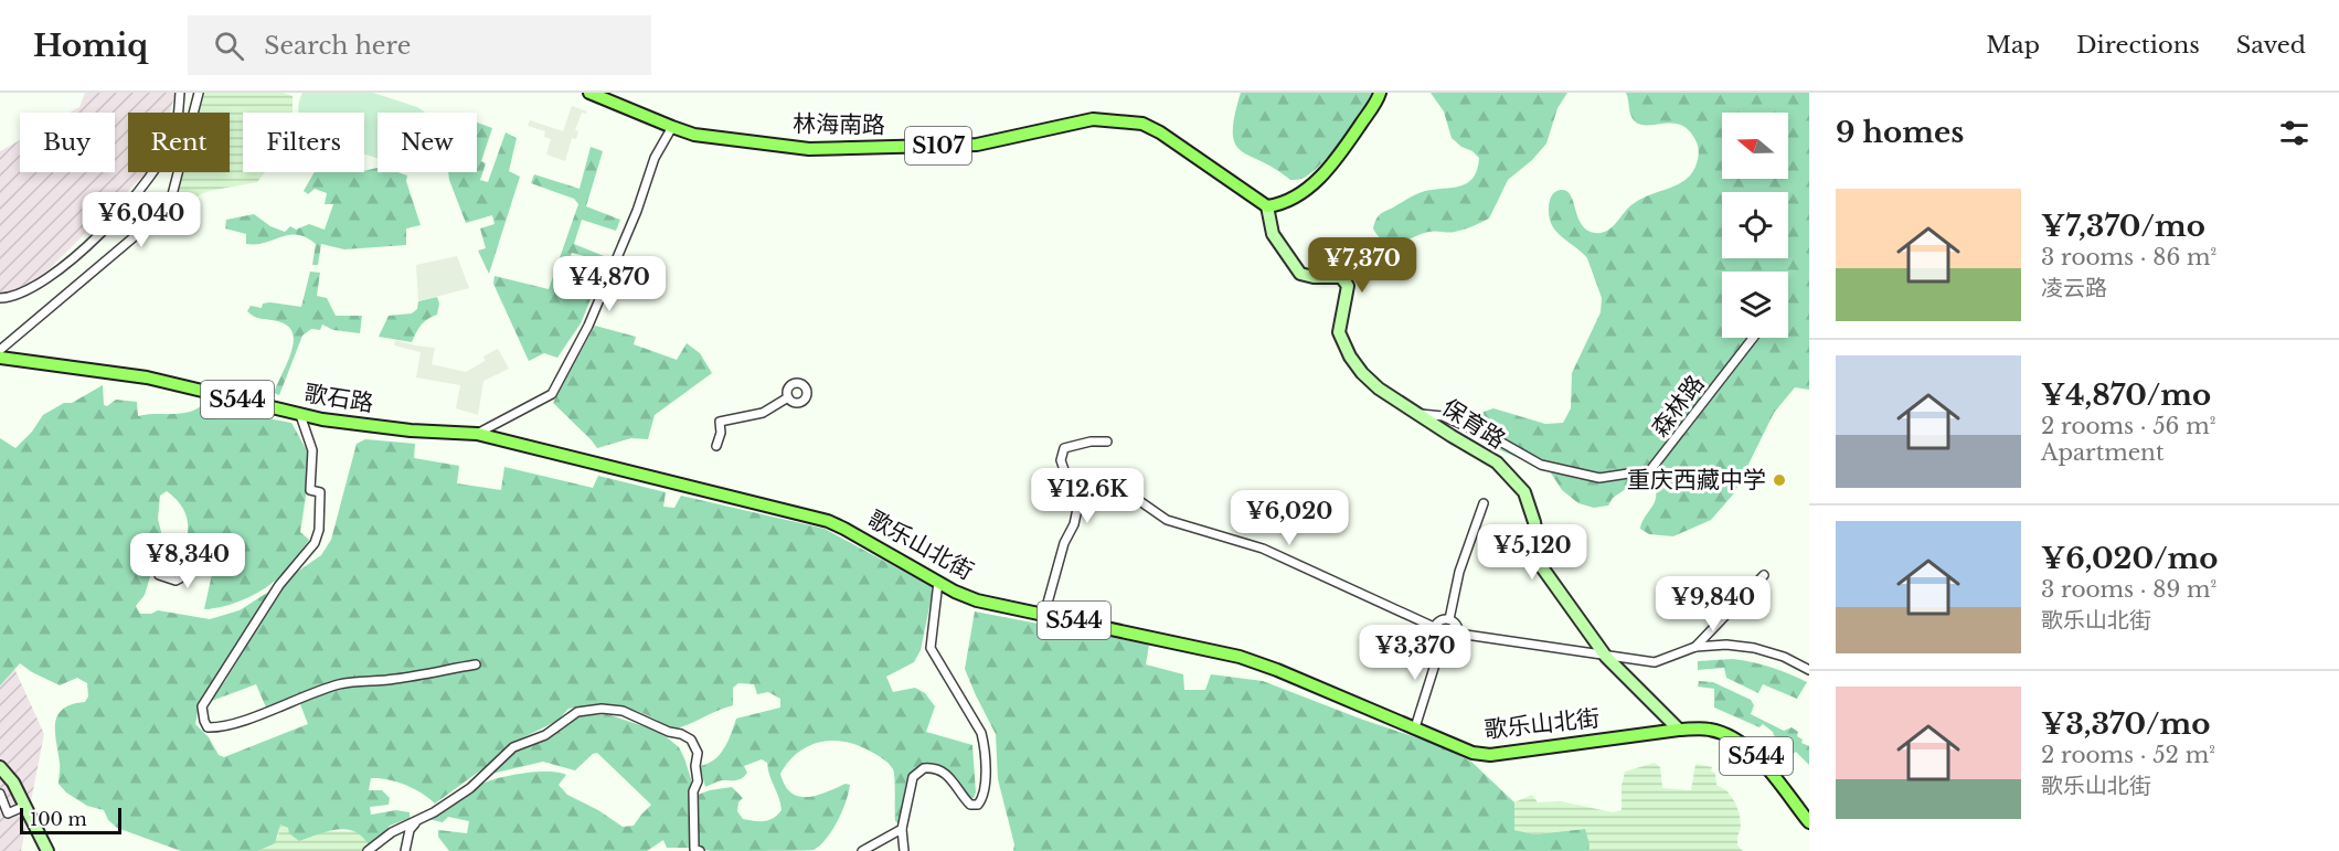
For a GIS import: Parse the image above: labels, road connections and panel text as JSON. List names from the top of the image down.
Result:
{
  "streets": {
    "main road": [
      "林海南路",
      "S107",
      "歌石路",
      "S544",
      "保育路",
      "歌乐山北街"
    ],
    "street": ["森林路"]
  },
  "crossings": [
    ["林海南路", "保育路"],
    ["歌石路", "歌乐山北街"],
    ["S544", "保育路"],
    ["S544", "歌乐山北街"],
    ["森林路", "保育路"],
    ["保育路", "歌乐山北街"]
  ],
  "places": ["重庆西藏中学"],
  "scale_bar": "100 m",
  "north": "left",
  "page": {
    "header": "Homiq",
    "search": "Search here",
    "nav": ["Map", "Directions", "Saved"],
    "heading": "9 homes",
    "chip": [
      "Buy",
      "Rent",
      "Filters",
      "New"
    ],
    "list": [
      {
        "name": "¥7,370/mo",
        "note": "3 rooms · 86 m² · 凌云路"
      },
      {
        "name": "¥4,870/mo",
        "note": "2 rooms · 56 m² · Apartment"
      },
      {
        "name": "¥6,020/mo",
        "note": "3 rooms · 89 m² · 歌乐山北街"
      },
      {
        "name": "¥3,370/mo",
        "note": "2 rooms · 52 m² · 歌乐山北街"
      }
    ],
    "price": [
      "¥6,040",
      "¥7,370",
      "¥4,870",
      "¥12.6K",
      "¥6,020",
      "¥5,120",
      "¥8,340",
      "¥9,840",
      "¥3,370"
    ],
    "scale": "100 m"
  }
}
